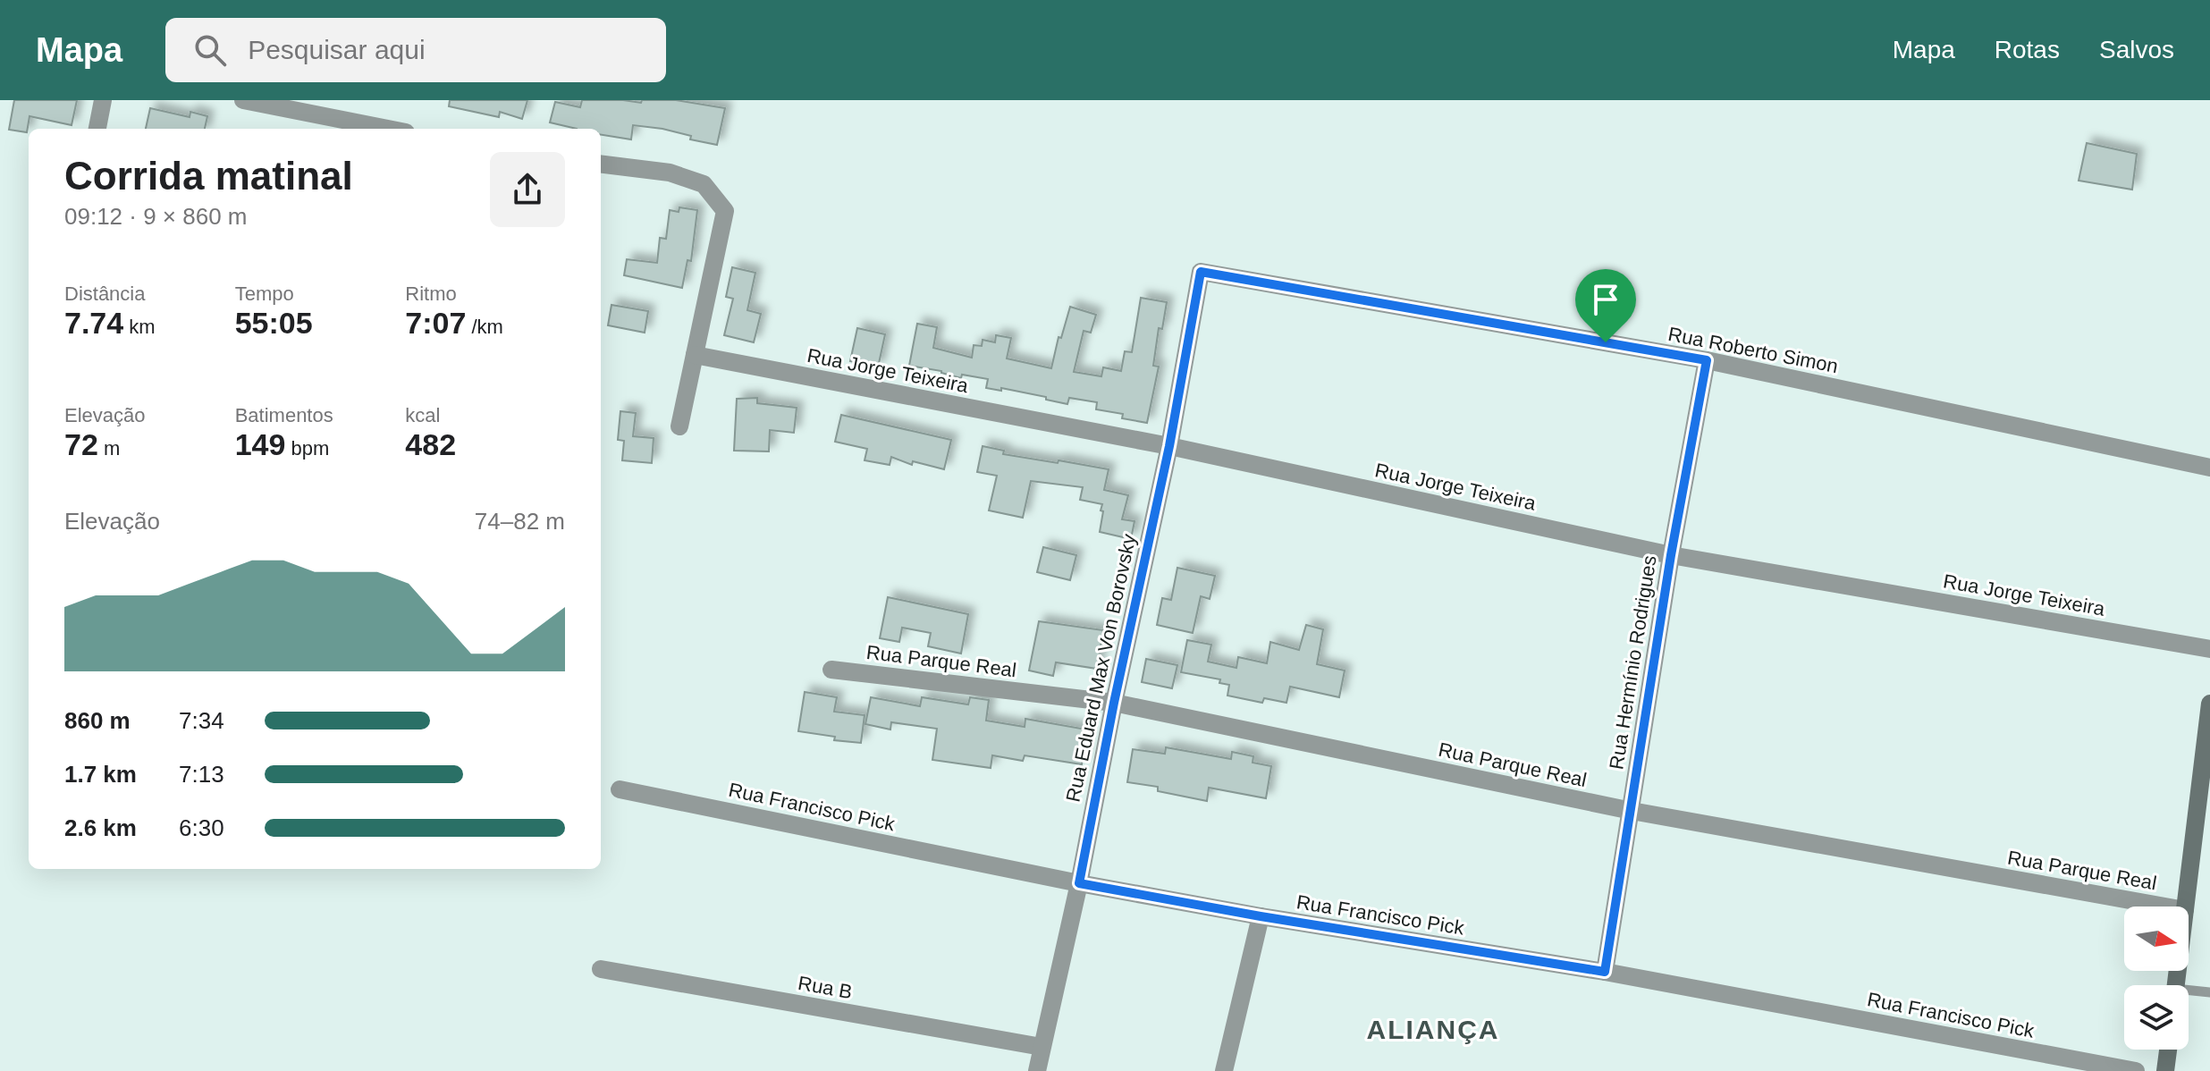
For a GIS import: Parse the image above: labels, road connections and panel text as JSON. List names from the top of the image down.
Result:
{
  "streets": {
    "street": [
      "Rua Roberto Simon",
      "Rua Jorge Teixeira",
      "Rua Parque Real",
      "Rua Hermínio Rodrigues",
      "Rua Eduard Max Von Borovsky",
      "Rua Francisco Pick",
      "Rua B"
    ]
  },
  "crossings": [
    ["Rua Roberto Simon", "Rua Hermínio Rodrigues"],
    ["Rua Roberto Simon", "Rua Eduard Max Von Borovsky"],
    ["Rua Jorge Teixeira", "Rua Hermínio Rodrigues"],
    ["Rua Jorge Teixeira", "Rua Eduard Max Von Borovsky"],
    ["Rua Parque Real", "Rua Hermínio Rodrigues"],
    ["Rua Parque Real", "Rua Eduard Max Von Borovsky"],
    ["Rua Hermínio Rodrigues", "Rua Francisco Pick"],
    ["Rua Eduard Max Von Borovsky", "Rua Francisco Pick"],
    ["Rua Eduard Max Von Borovsky", "Rua B"]
  ],
  "districts": ["ALIANÇA"],
  "north": "right",
  "page": {
    "header": "Mapa",
    "search": "Pesquisar aqui",
    "nav": ["Mapa", "Rotas", "Salvos"],
    "heading": ["Corrida matinal", "09:12 · 9 × 860 m"],
    "stats": [
      ["Distância", "7.74 km"],
      ["Tempo", "55:05"],
      ["Ritmo", "7:07 /km"],
      ["Elevação", "72 m"],
      ["Batimentos", "149 bpm"],
      ["kcal", "482"]
    ],
    "chart": ["Elevação", "74–82 m"],
    "list": [
      {
        "name": "860 m",
        "note": "7:34"
      },
      {
        "name": "1.7 km",
        "note": "7:13"
      },
      {
        "name": "2.6 km",
        "note": "6:30"
      }
    ]
  }
}
